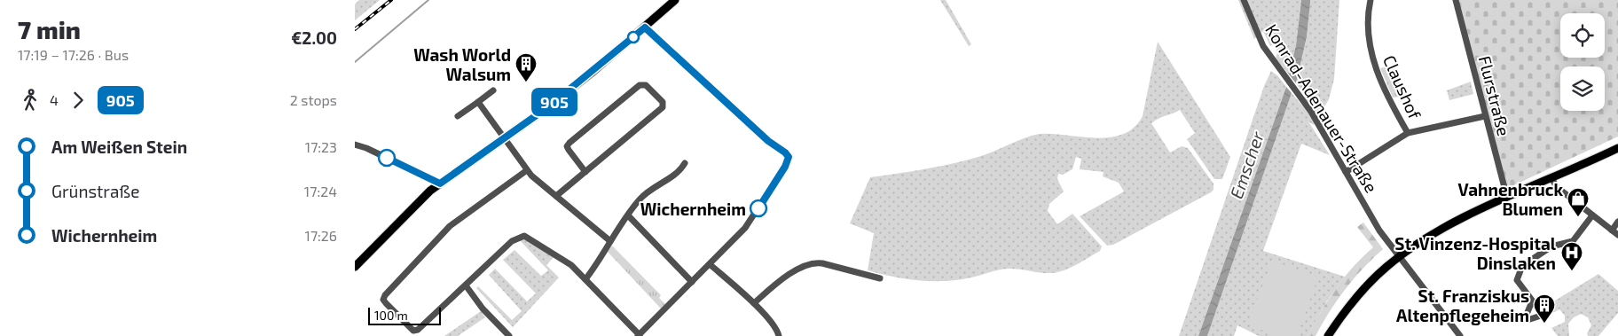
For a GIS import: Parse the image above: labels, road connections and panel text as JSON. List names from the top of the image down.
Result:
{
  "streets": {
    "street": ["Claushof", "Flurstraße", "Konrad-Adenauer-Straße"]
  },
  "water": ["Emscher"],
  "places": {
    "building": ["Wash World Walsum", "St. Franziskus Altenpflegeheim"],
    "other": ["Wichernheim"],
    "shop": ["Vahnenbruck Blumen"],
    "hospital": ["St. Vinzenz-Hospital Dinslaken"]
  },
  "lines": ["bus line 905"],
  "scale_bar": "100 m",
  "page": {
    "heading": ["7 min", "17:19 – 17:26 · Bus", "€2.00"],
    "on_map": "905",
    "legs": ["4", "905", "2 stops"],
    "list": [
      {
        "name": "Am Weißen Stein",
        "value": "17:23"
      },
      {
        "name": "Grünstraße",
        "value": "17:24"
      },
      {
        "name": "Wichernheim",
        "value": "17:26"
      }
    ],
    "scale": "100 m"
  }
}
